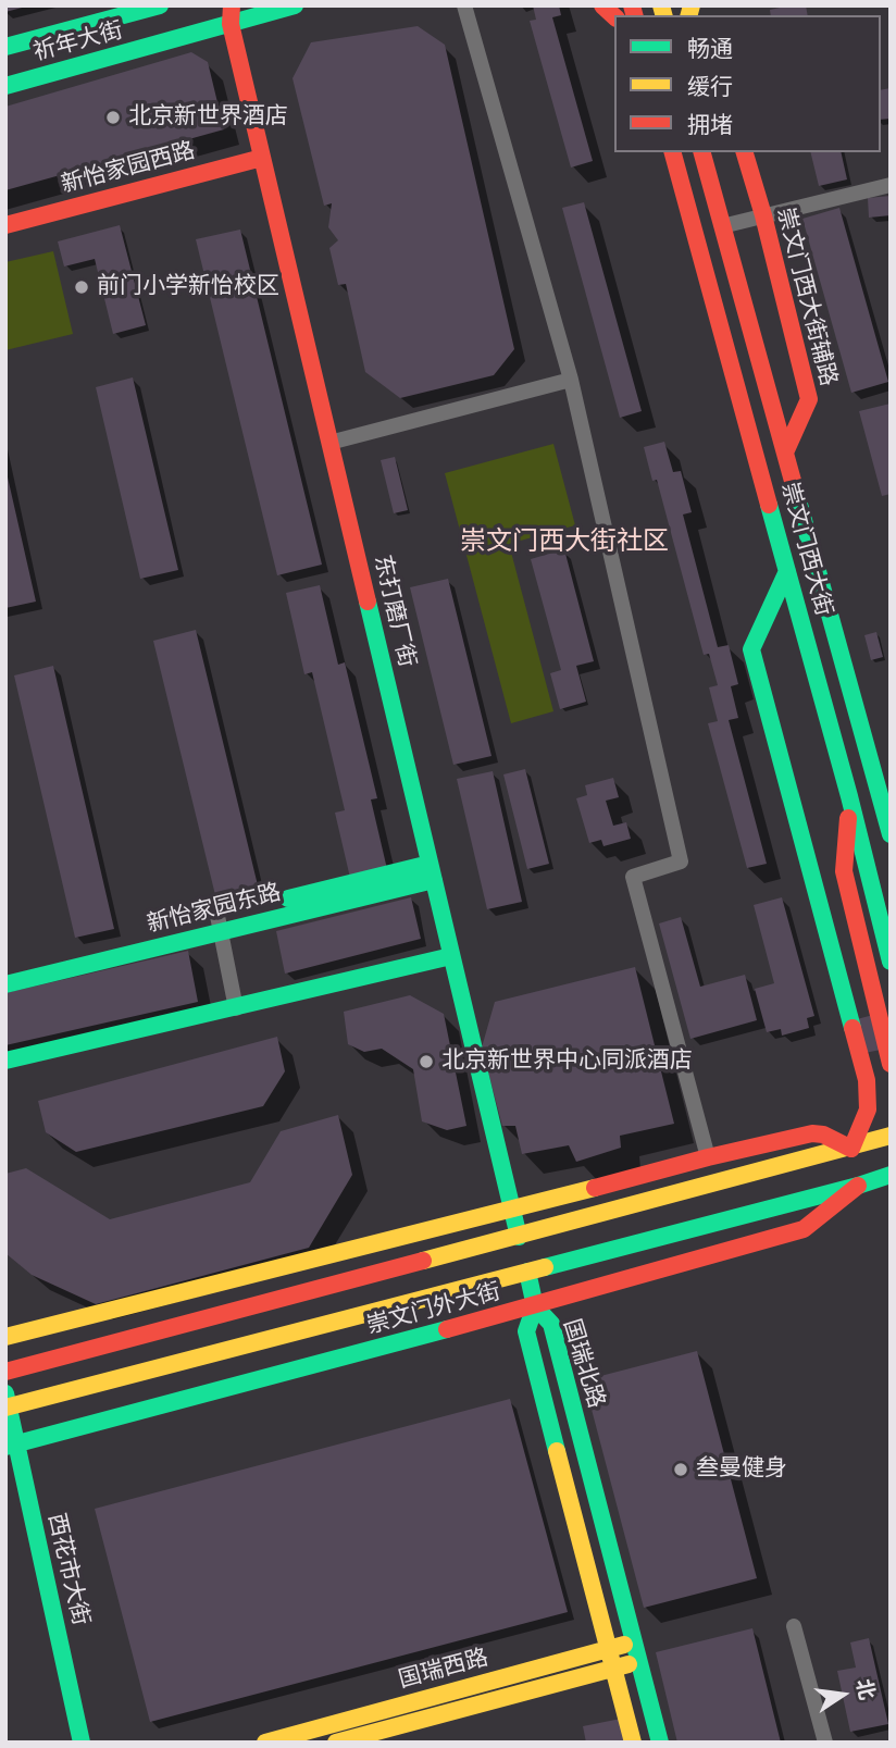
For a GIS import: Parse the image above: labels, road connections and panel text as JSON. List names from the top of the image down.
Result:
{
  "streets": {
    "street": [
      "祈年大街",
      "新怡家园西路",
      "崇文门西大街辅路",
      "崇文门西大街",
      "东打磨厂街",
      "新怡家园东路",
      "崇文门外大街",
      "国瑞北路",
      "西花市大街",
      "国瑞西路"
    ]
  },
  "crossings": [
    ["祈年大街", "东打磨厂街"],
    ["新怡家园西路", "东打磨厂街"],
    ["崇文门西大街辅路", "崇文门西大街"],
    ["东打磨厂街", "新怡家园东路"],
    ["崇文门外大街", "国瑞北路"],
    ["崇文门外大街", "西花市大街"],
    ["国瑞北路", "国瑞西路"]
  ],
  "districts": ["崇文门西大街社区"],
  "places": [
    "北京新世界酒店",
    "前门小学新怡校区",
    "北京新世界中心同派酒店",
    "叁曼健身"
  ],
  "legend": ["畅通", "缓行", "拥堵"],
  "north": "right"
}
